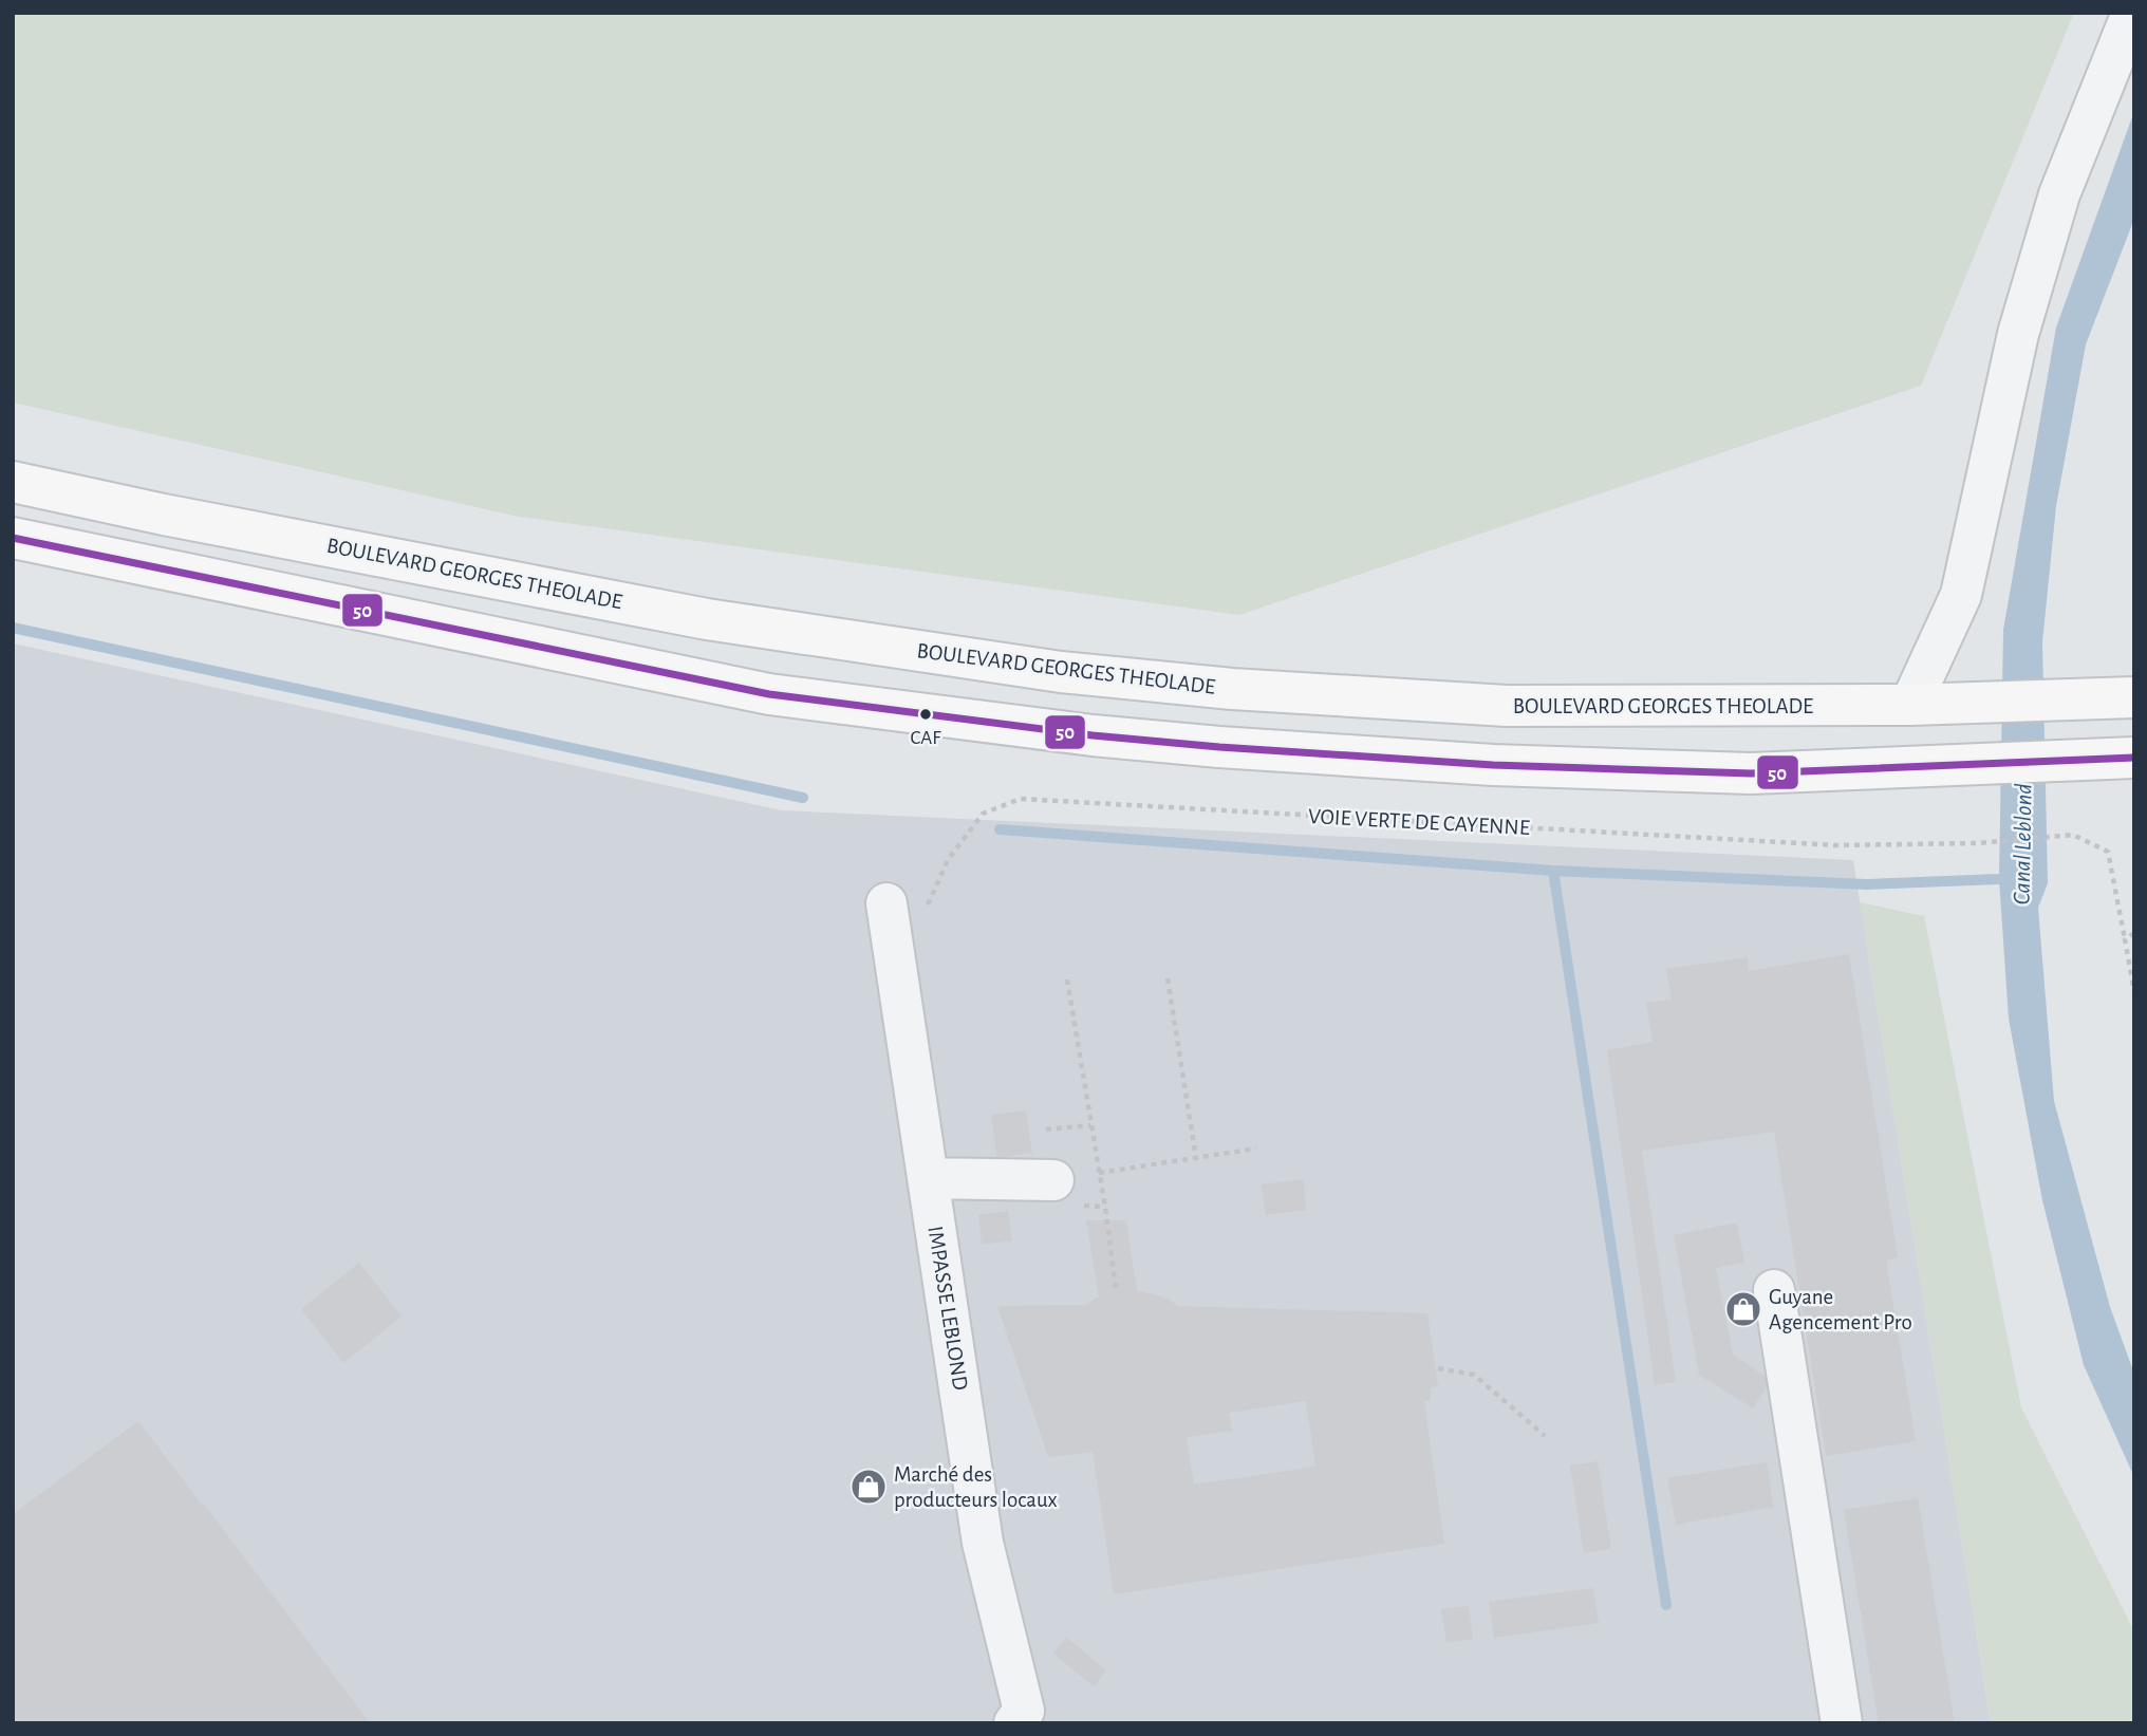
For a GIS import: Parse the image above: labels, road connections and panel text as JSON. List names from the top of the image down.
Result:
{
  "streets": {
    "main road": ["BOULEVARD GEORGES THEOLADE"],
    "street": ["IMPASSE LEBLOND"],
    "path": ["VOIE VERTE DE CAYENNE"]
  },
  "crossings": [
    ["VOIE VERTE DE CAYENNE", "IMPASSE LEBLOND"]
  ],
  "water": ["Canal Leblond"],
  "places": {
    "other": ["CAF"],
    "shop": ["Guyane Agencement Pro", "Marché des producteurs locaux"]
  },
  "lines": ["transit line 50"]
}
